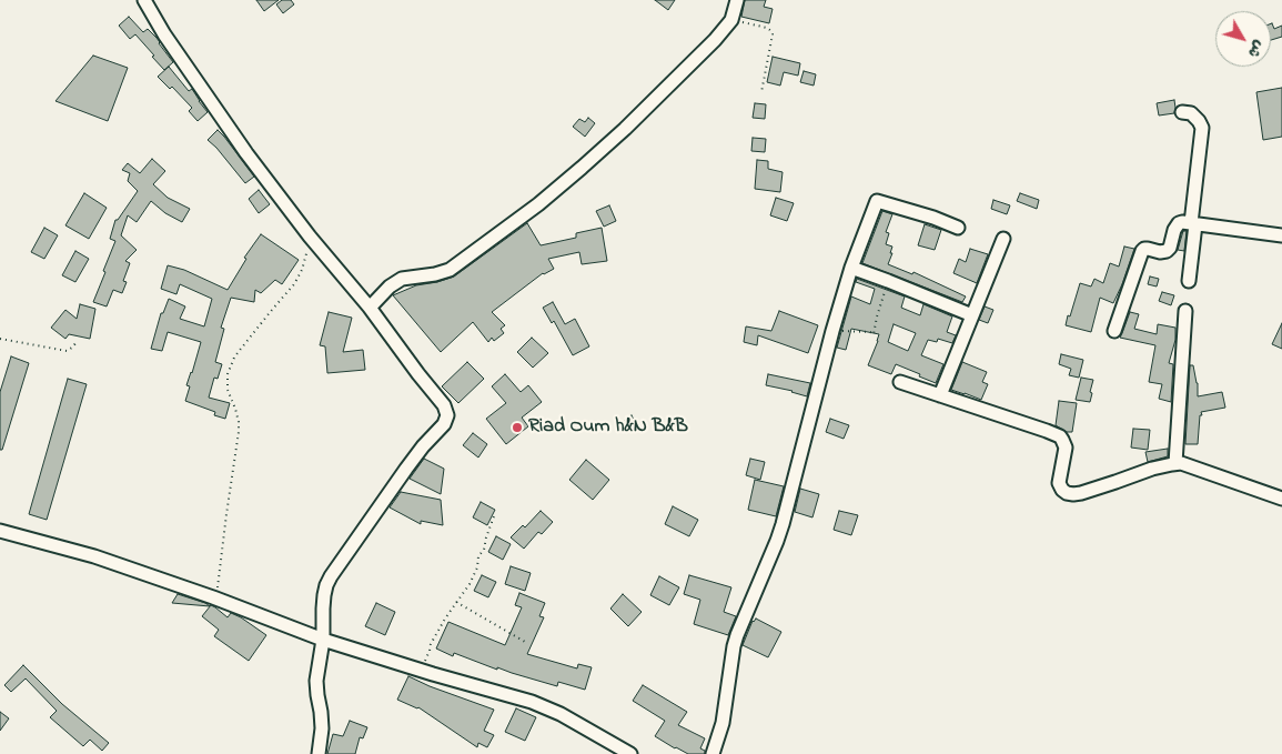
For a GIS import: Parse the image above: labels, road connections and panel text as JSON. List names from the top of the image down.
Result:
{
  "places": ["Riad Oum h&N B&B"],
  "north": "bottom right"
}
